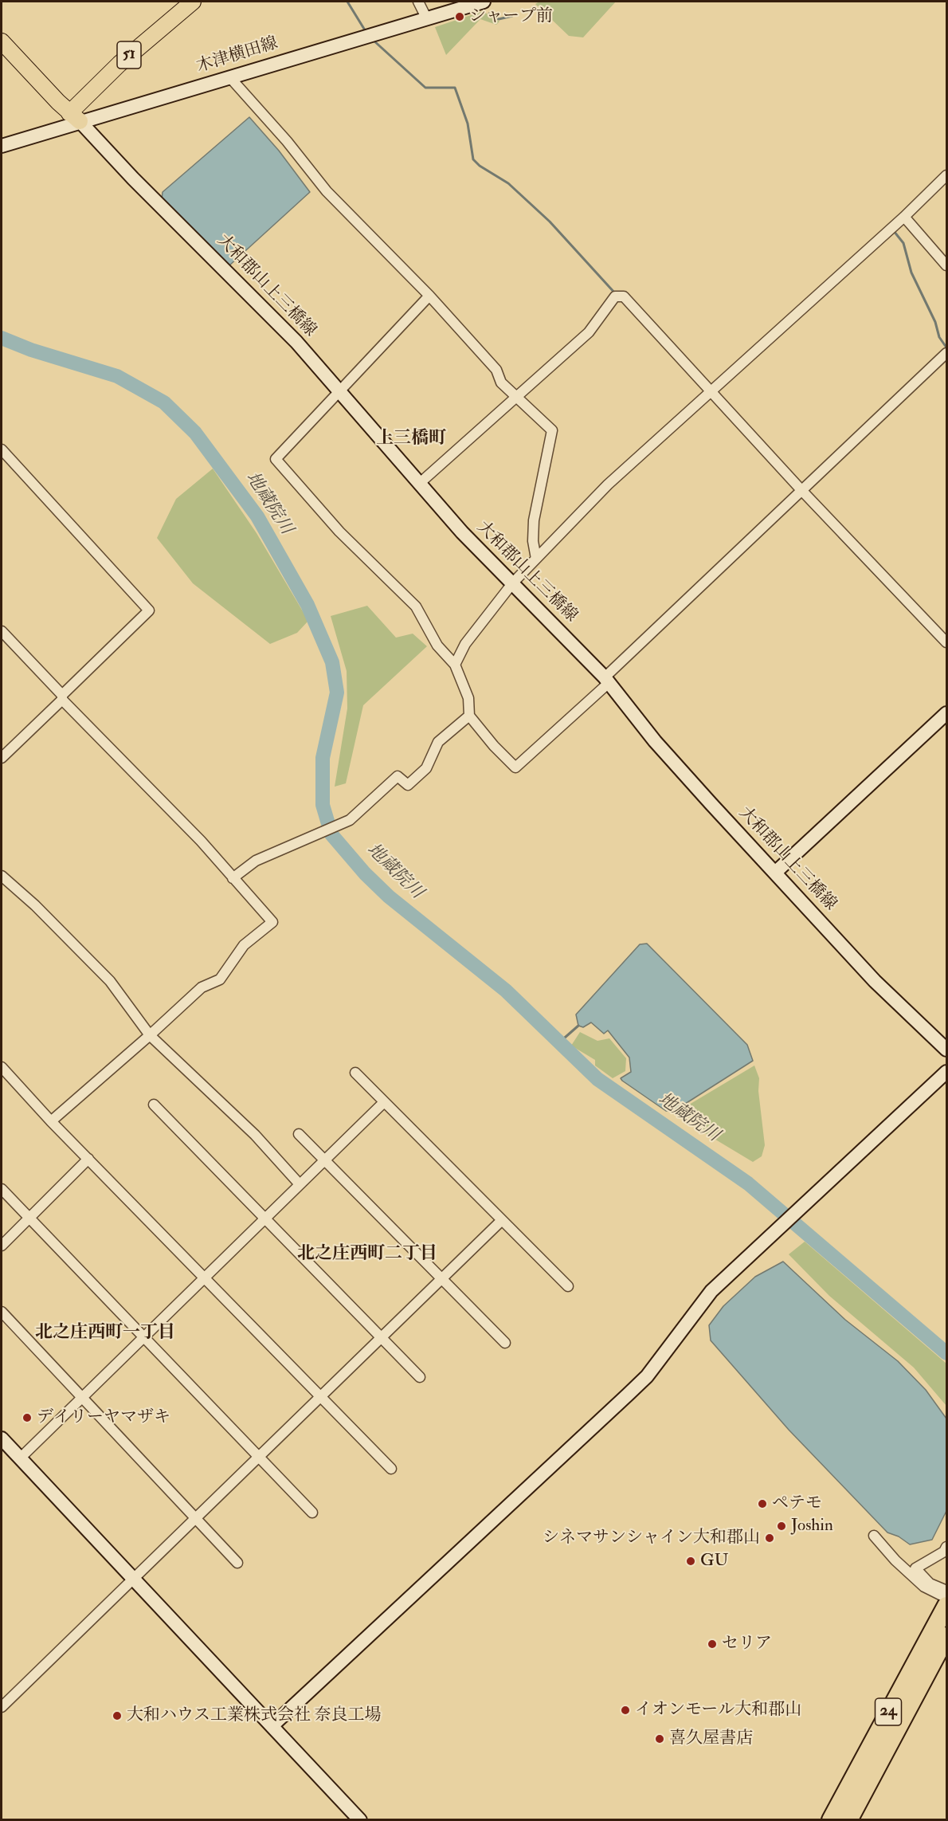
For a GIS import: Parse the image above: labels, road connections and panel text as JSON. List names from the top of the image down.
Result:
{
  "streets": {
    "highway": ["24"],
    "main road": ["51", "木津横田線", "大和郡山上三橋線"]
  },
  "crossings": [
    ["51", "木津横田線"],
    ["51", "大和郡山上三橋線"],
    ["木津横田線", "大和郡山上三橋線"]
  ],
  "districts": ["上三橋町", "北之庄西町二丁目", "北之庄西町一丁目"],
  "water": ["地蔵院川"],
  "places": [
    "シャープ前",
    "デイリーヤマザキ",
    "ペテモ",
    "Joshin",
    "シネマサンシャイン大和郡山",
    "GU",
    "セリア",
    "イオンモール大和郡山",
    "大和ハウス工業株式会社 奈良工場",
    "喜久屋書店"
  ]
}
